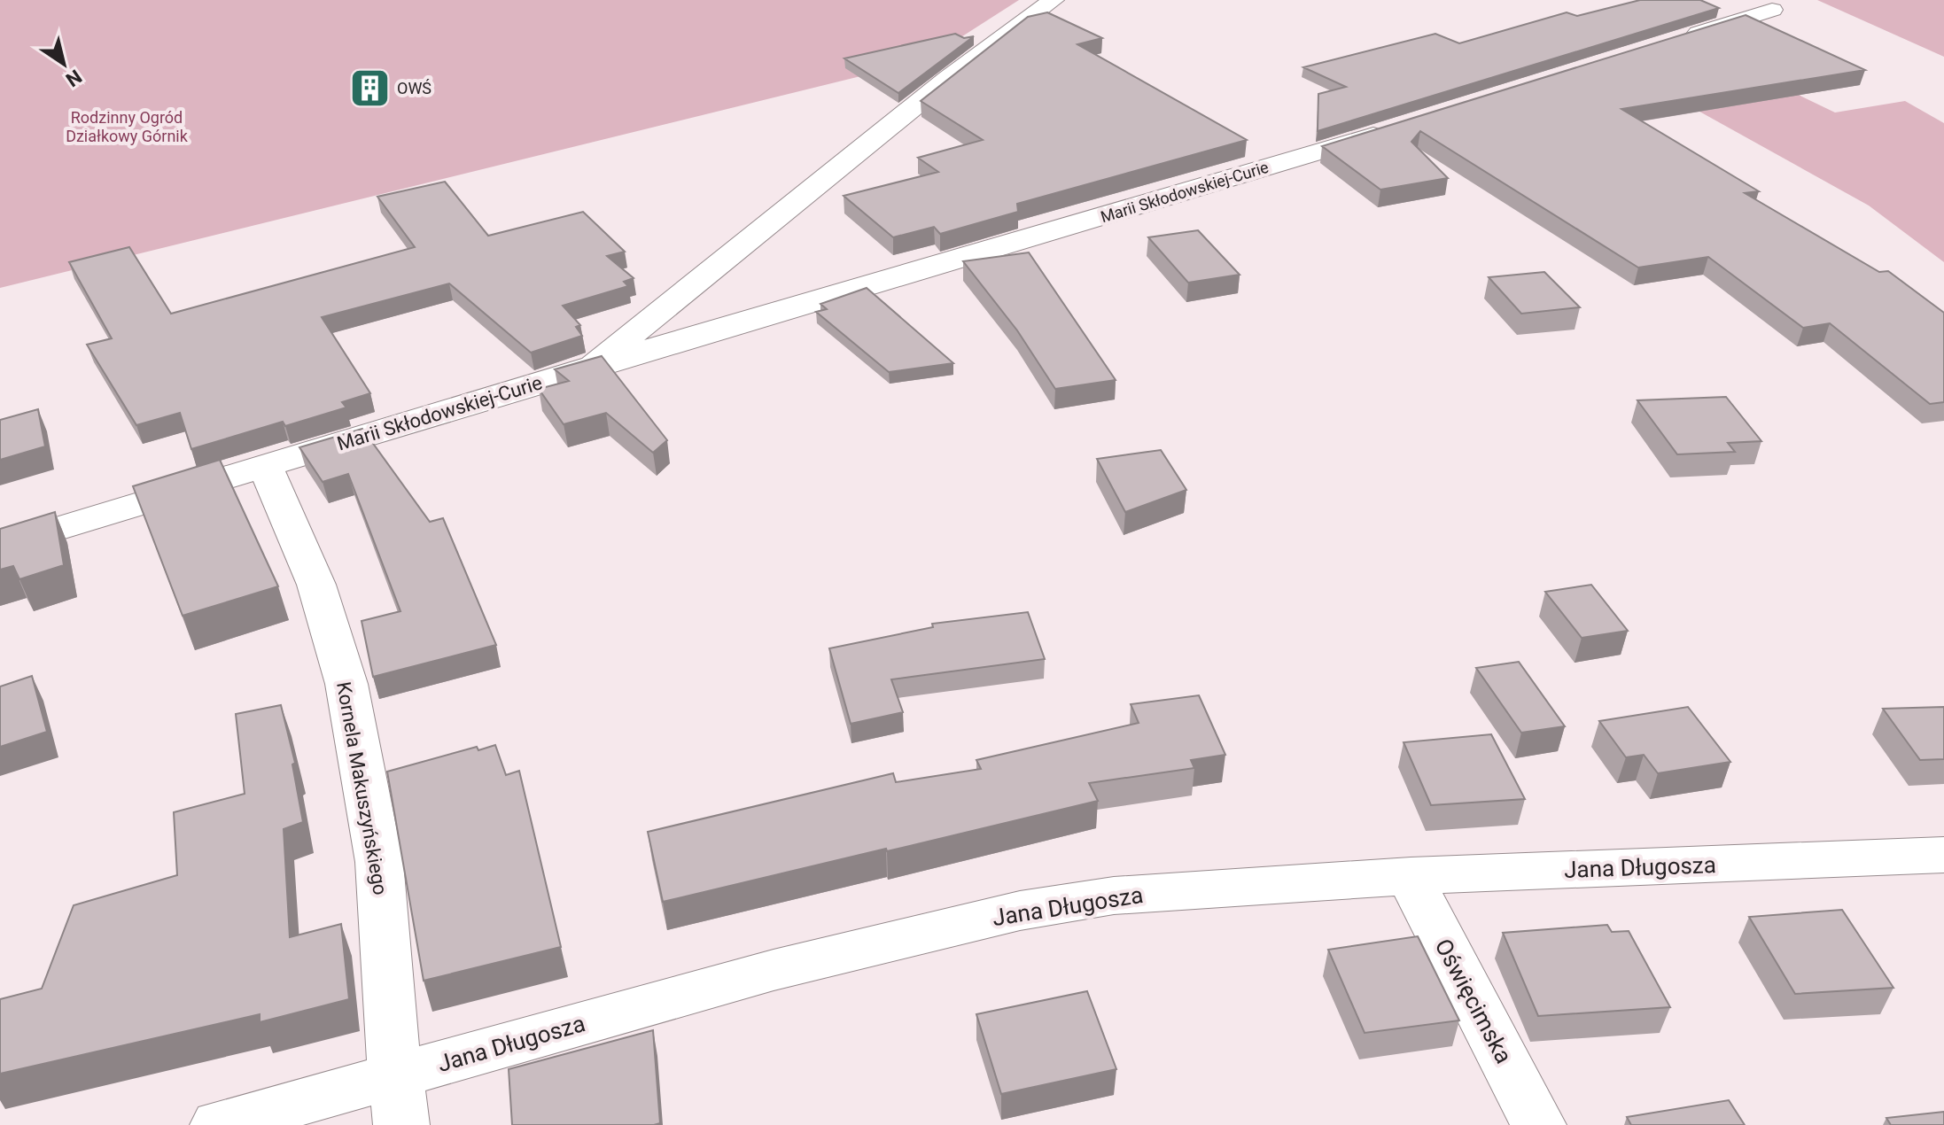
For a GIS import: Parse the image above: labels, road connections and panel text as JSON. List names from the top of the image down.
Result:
{
  "streets": {
    "street": [
      "Marii Skłodowskiej-Curie",
      "Kornela Makuszyńskiego",
      "Jana Długosza",
      "Oświęcimska"
    ]
  },
  "crossings": [
    ["Marii Skłodowskiej-Curie", "Kornela Makuszyńskiego"],
    ["Kornela Makuszyńskiego", "Jana Długosza"],
    ["Jana Długosza", "Oświęcimska"]
  ],
  "parks": ["Rodzinny Ogród Działkowy Górnik"],
  "places": {
    "building": ["OWŚ"]
  },
  "north": "bottom right"
}
